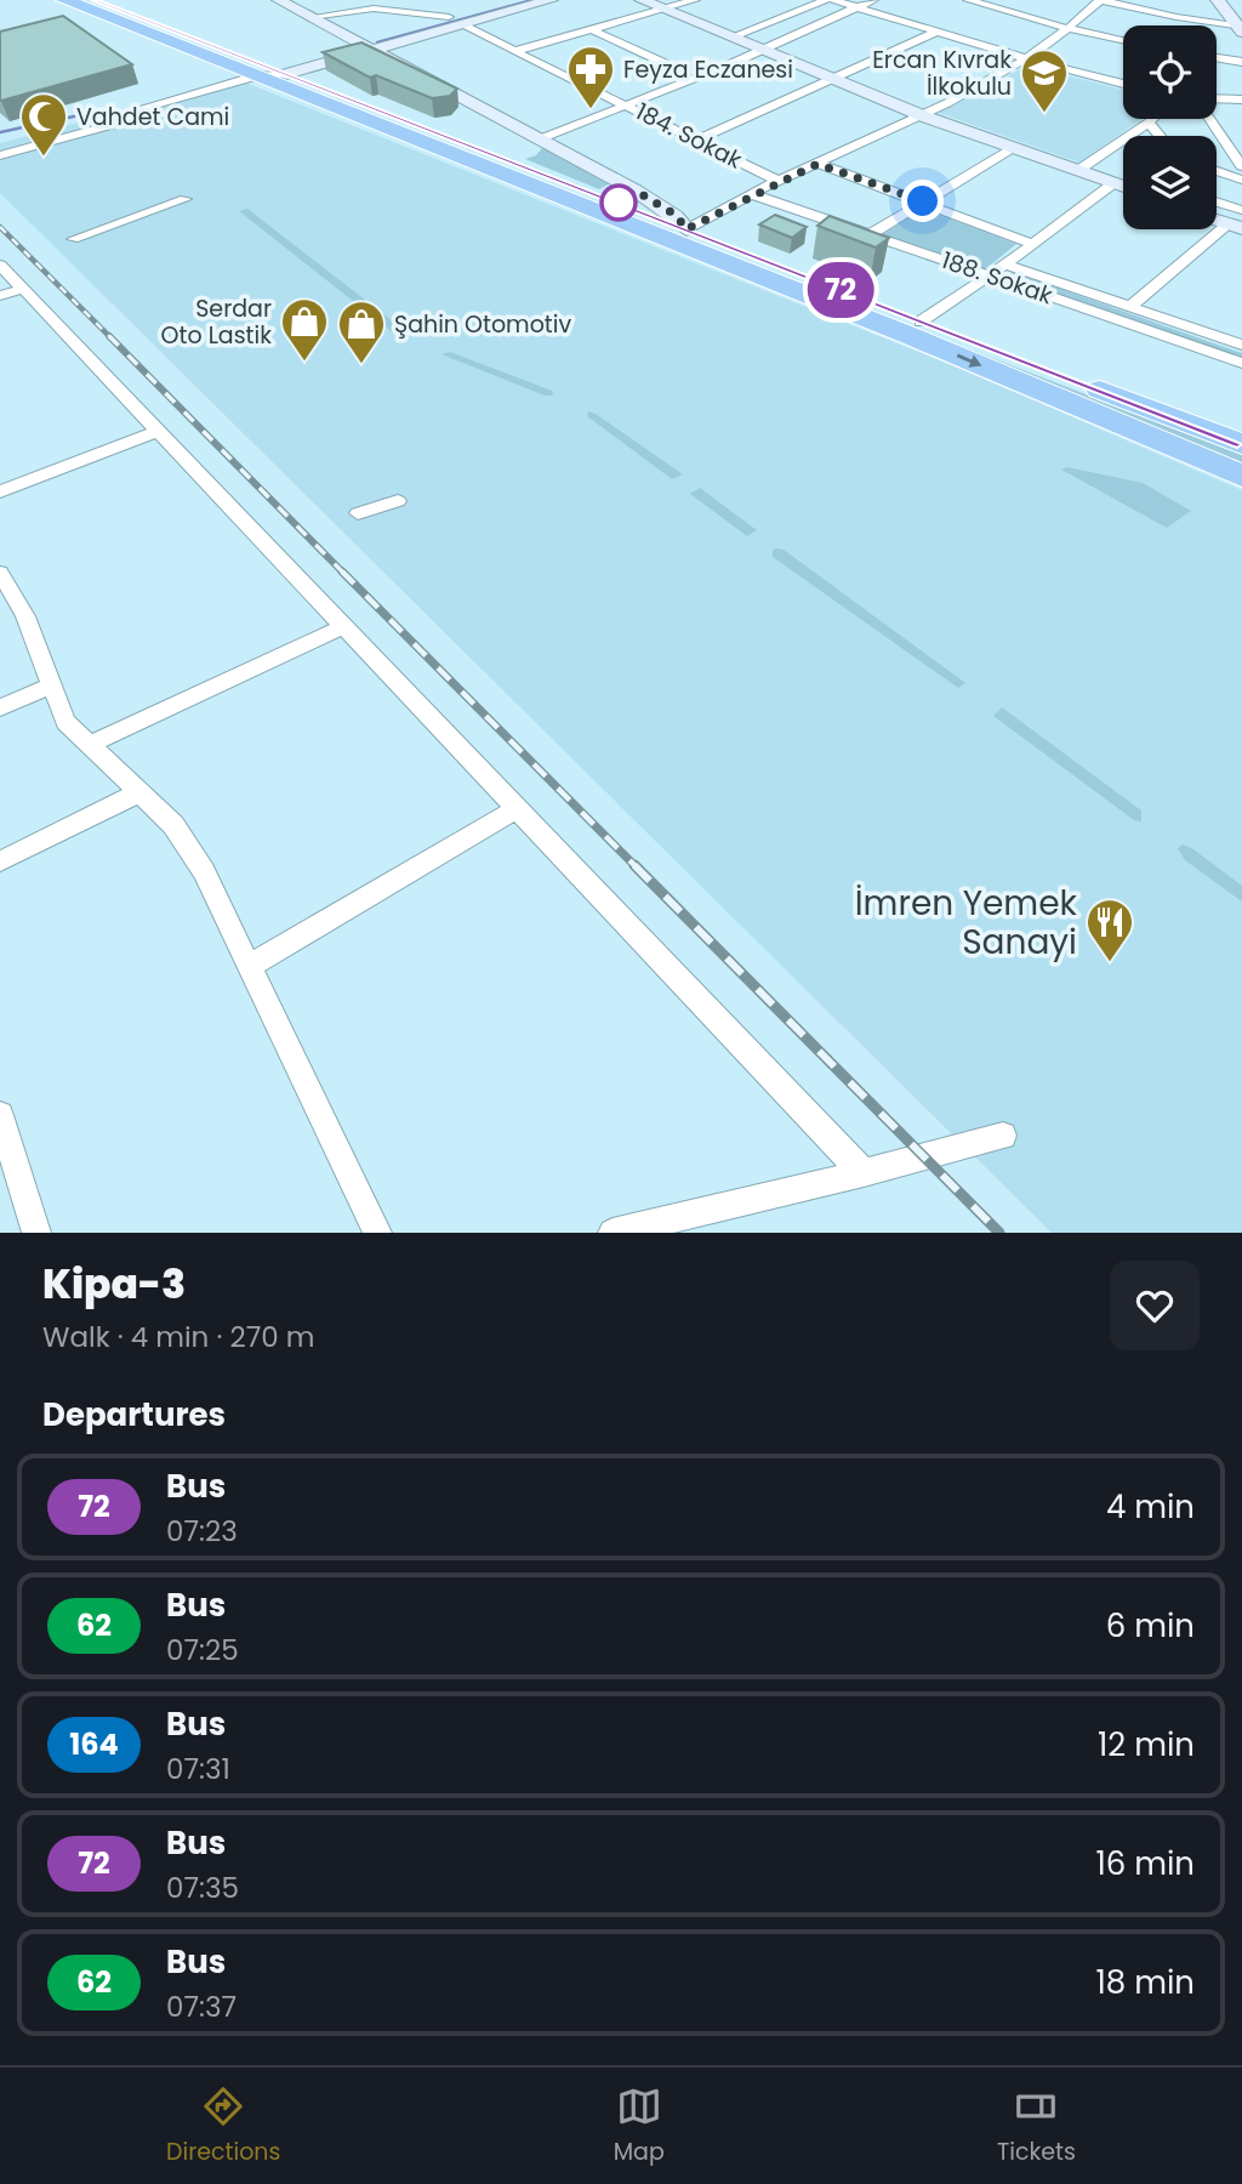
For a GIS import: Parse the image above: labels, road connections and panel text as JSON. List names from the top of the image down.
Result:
{
  "streets": {
    "street": ["184. Sokak", "188. Sokak"]
  },
  "places": {
    "pharmacy": ["Feyza Eczanesi"],
    "school or university": ["Ercan Kıvrak İlkokulu"],
    "mosque": ["Vahdet Cami"],
    "shop": ["Serdar Oto Lastik", "Şahin Otomotiv"],
    "restaurant": ["İmren Yemek Sanayi"]
  },
  "lines": ["bus line 72"],
  "page": {
    "on_map": "72",
    "heading": [
      ["Kipa-3", "Walk · 4 min · 270 m"],
      "Departures"
    ],
    "list": [
      {
        "mark": "72",
        "name": "Bus",
        "note": "07:23",
        "value": "4 min"
      },
      {
        "mark": "62",
        "name": "Bus",
        "note": "07:25",
        "value": "6 min"
      },
      {
        "mark": "164",
        "name": "Bus",
        "note": "07:31",
        "value": "12 min"
      },
      {
        "mark": "72",
        "name": "Bus",
        "note": "07:35",
        "value": "16 min"
      },
      {
        "mark": "62",
        "name": "Bus",
        "note": "07:37",
        "value": "18 min"
      }
    ],
    "tabs": ["Directions", "Map", "Tickets"]
  }
}
